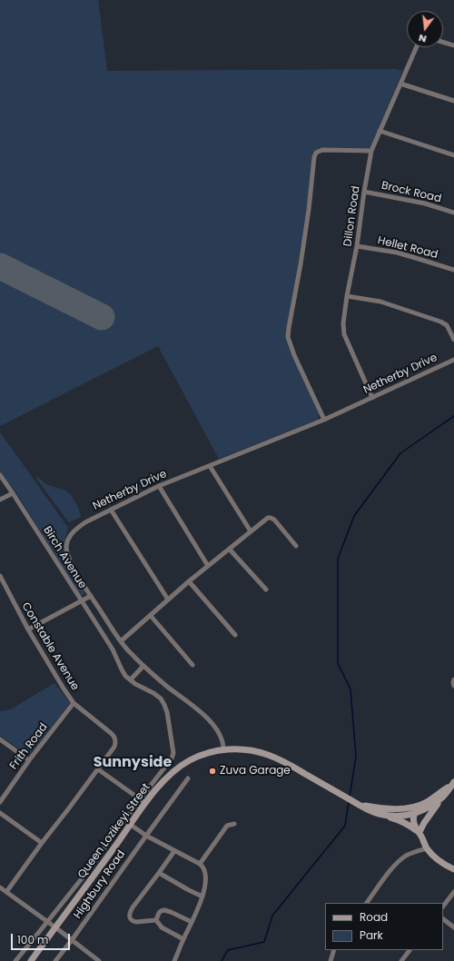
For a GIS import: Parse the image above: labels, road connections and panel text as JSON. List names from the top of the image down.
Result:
{
  "streets": {
    "main road": ["Queen Lozikeyi Street"],
    "street": [
      "Brock Road",
      "Dillon Road",
      "Hellet Road",
      "Netherby Drive",
      "Birch Avenue",
      "Constable Avenue",
      "Frith Road",
      "Highbury Road"
    ]
  },
  "crossings": [
    ["Brock Road", "Dillon Road"],
    ["Dillon Road", "Hellet Road"],
    ["Dillon Road", "Netherby Drive"],
    ["Netherby Drive", "Queen Lozikeyi Street"],
    ["Birch Avenue", "Queen Lozikeyi Street"],
    ["Constable Avenue", "Frith Road"]
  ],
  "districts": ["Sunnyside"],
  "places": ["Zuva Garage"],
  "legend": ["Road", "Park"],
  "scale_bar": "100 m",
  "north": "bottom"
}
